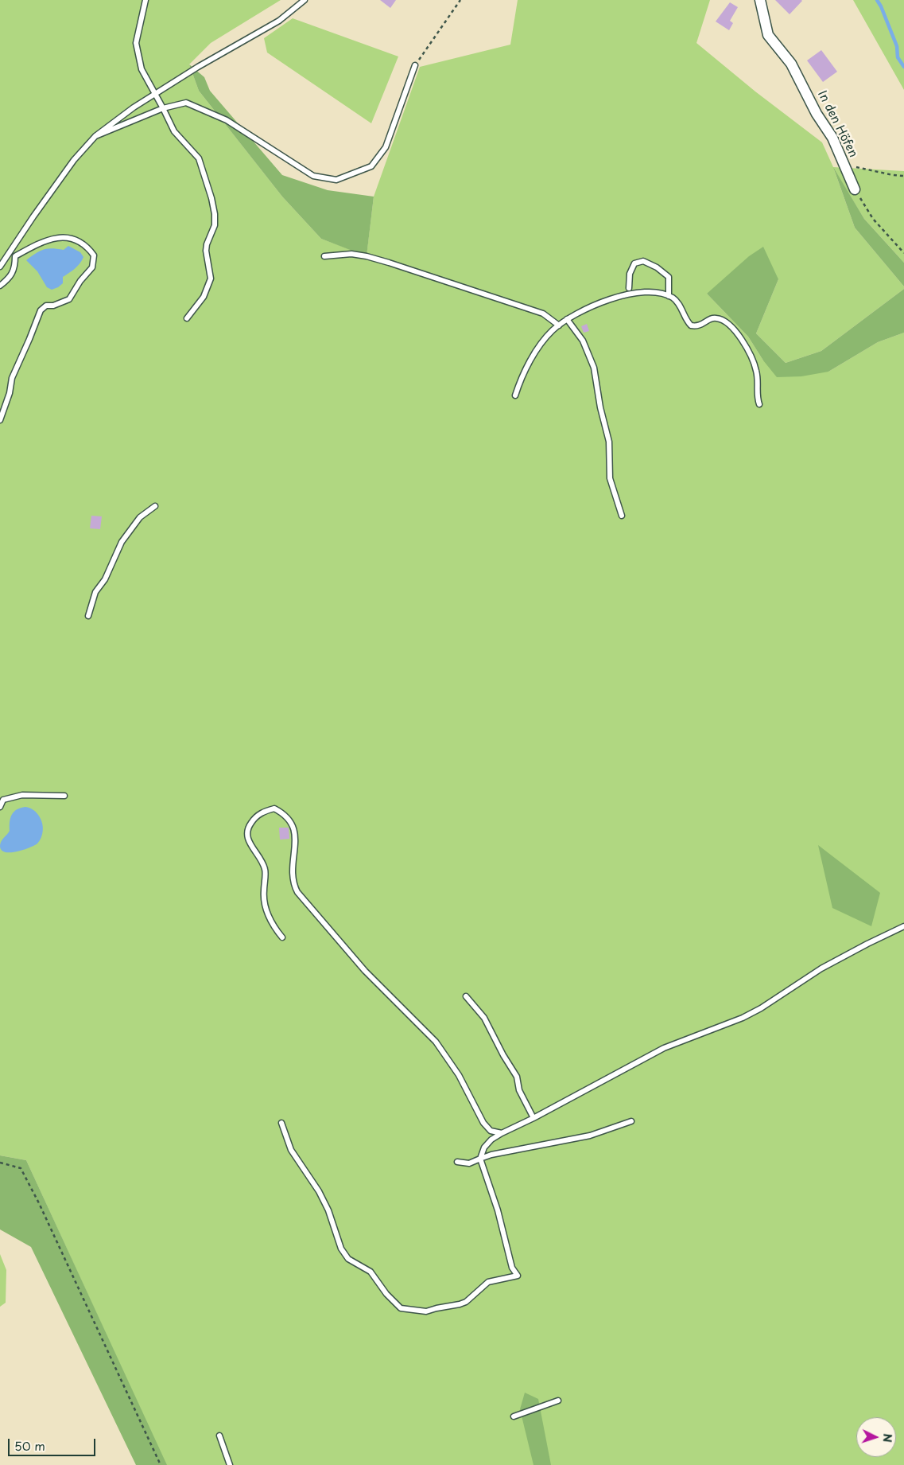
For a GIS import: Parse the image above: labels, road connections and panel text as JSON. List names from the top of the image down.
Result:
{
  "streets": {
    "street": ["In den Höfen"]
  },
  "scale_bar": "50 m",
  "north": "right"
}
